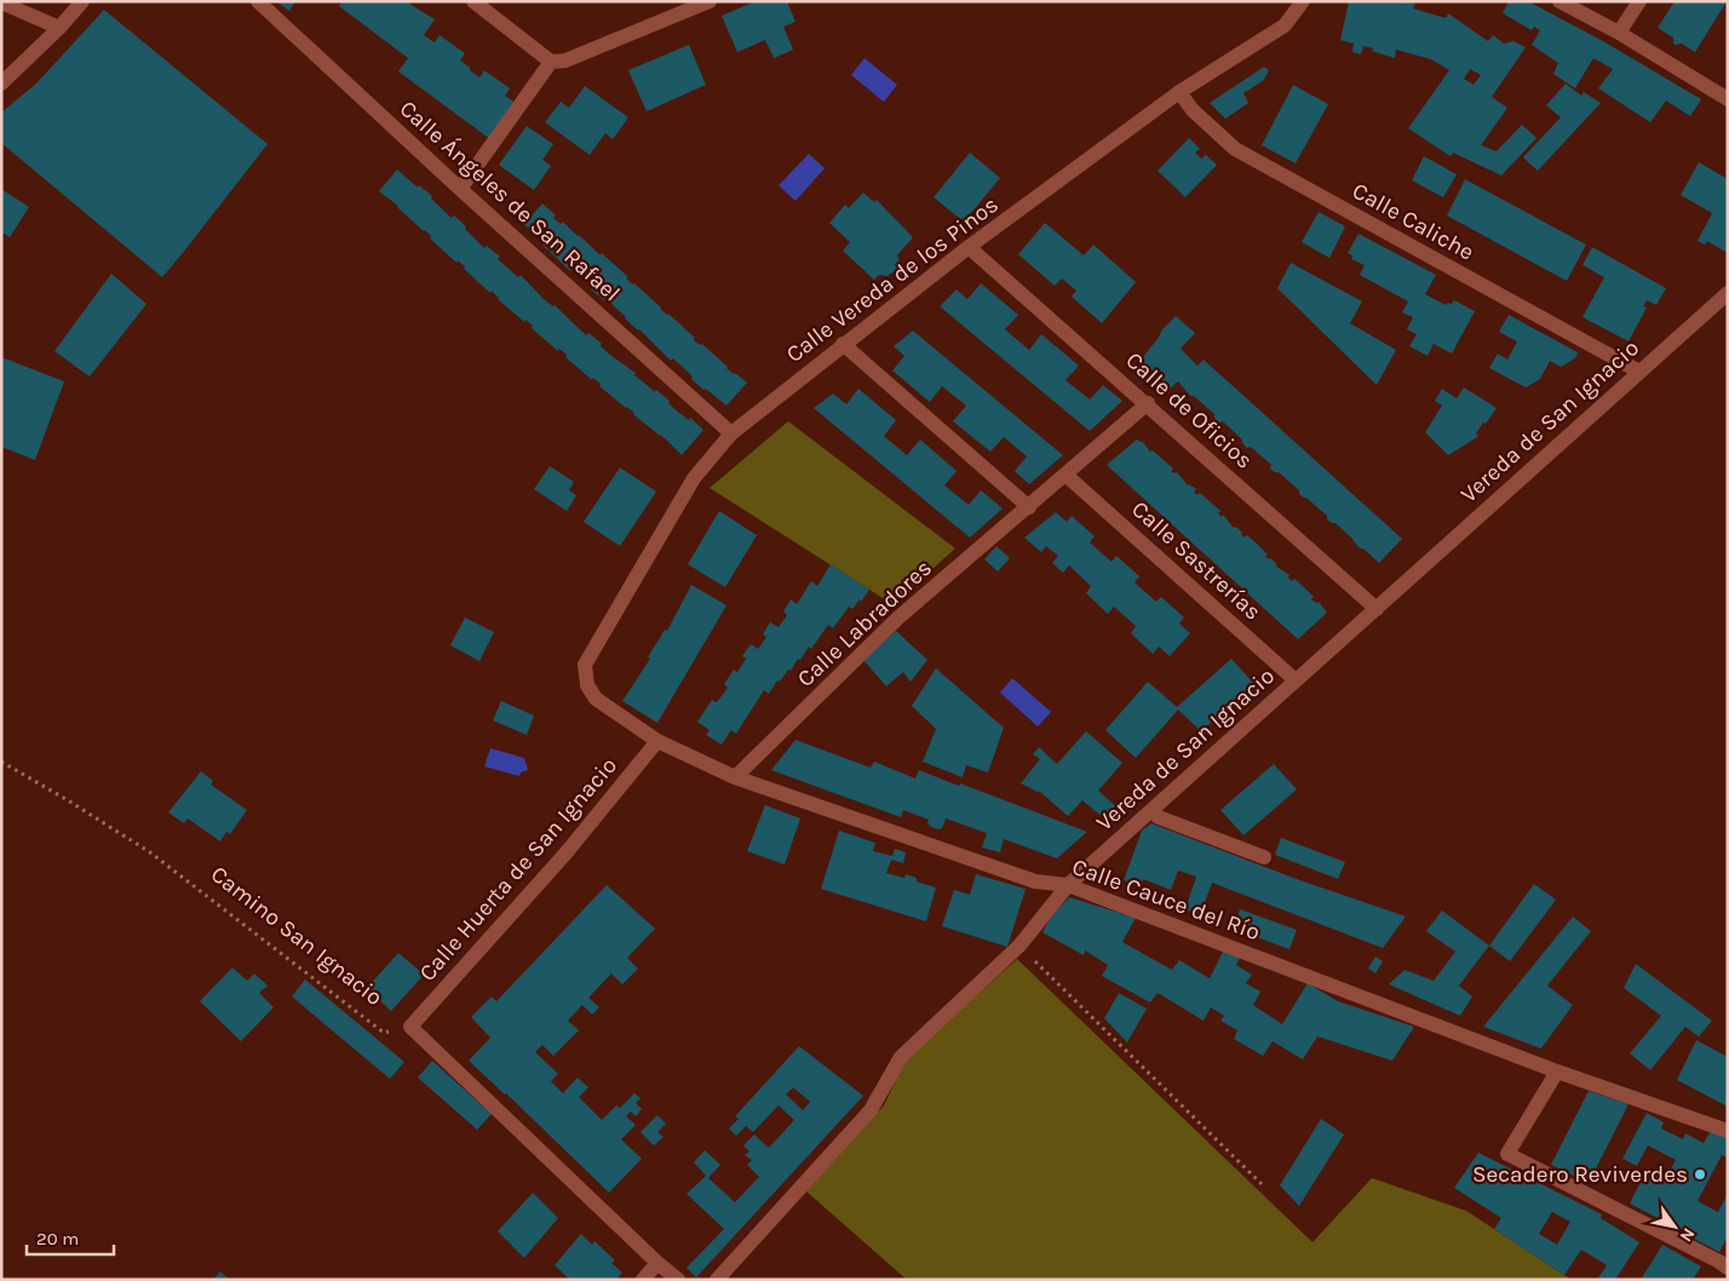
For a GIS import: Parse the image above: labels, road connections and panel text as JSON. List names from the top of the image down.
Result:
{
  "streets": {
    "street": [
      "Calle Ángeles de San Rafael",
      "Calle Caliche",
      "Calle Vereda de los Pinos",
      "Calle de Oficios",
      "Vereda de San Ignacio",
      "Calle Sastrerías",
      "Calle Labradores",
      "Calle Huerta de San Ignacio",
      "Calle Cauce del Río"
    ],
    "path": ["Camino San Ignacio"]
  },
  "crossings": [
    ["Calle Ángeles de San Rafael", "Calle Vereda de los Pinos"],
    ["Calle Caliche", "Calle Vereda de los Pinos"],
    ["Calle Caliche", "Vereda de San Ignacio"],
    ["Calle Vereda de los Pinos", "Calle de Oficios"],
    ["Calle Vereda de los Pinos", "Calle Cauce del Río"],
    ["Calle de Oficios", "Vereda de San Ignacio"],
    ["Calle de Oficios", "Calle Labradores"],
    ["Vereda de San Ignacio", "Calle Sastrerías"],
    ["Vereda de San Ignacio", "Calle Cauce del Río"],
    ["Calle Sastrerías", "Calle Labradores"],
    ["Calle Labradores", "Calle Cauce del Río"],
    ["Calle Huerta de San Ignacio", "Calle Cauce del Río"],
    ["Calle Huerta de San Ignacio", "Camino San Ignacio"]
  ],
  "places": ["Secadero Reviverdes"],
  "scale_bar": "20 m",
  "north": "bottom right"
}
